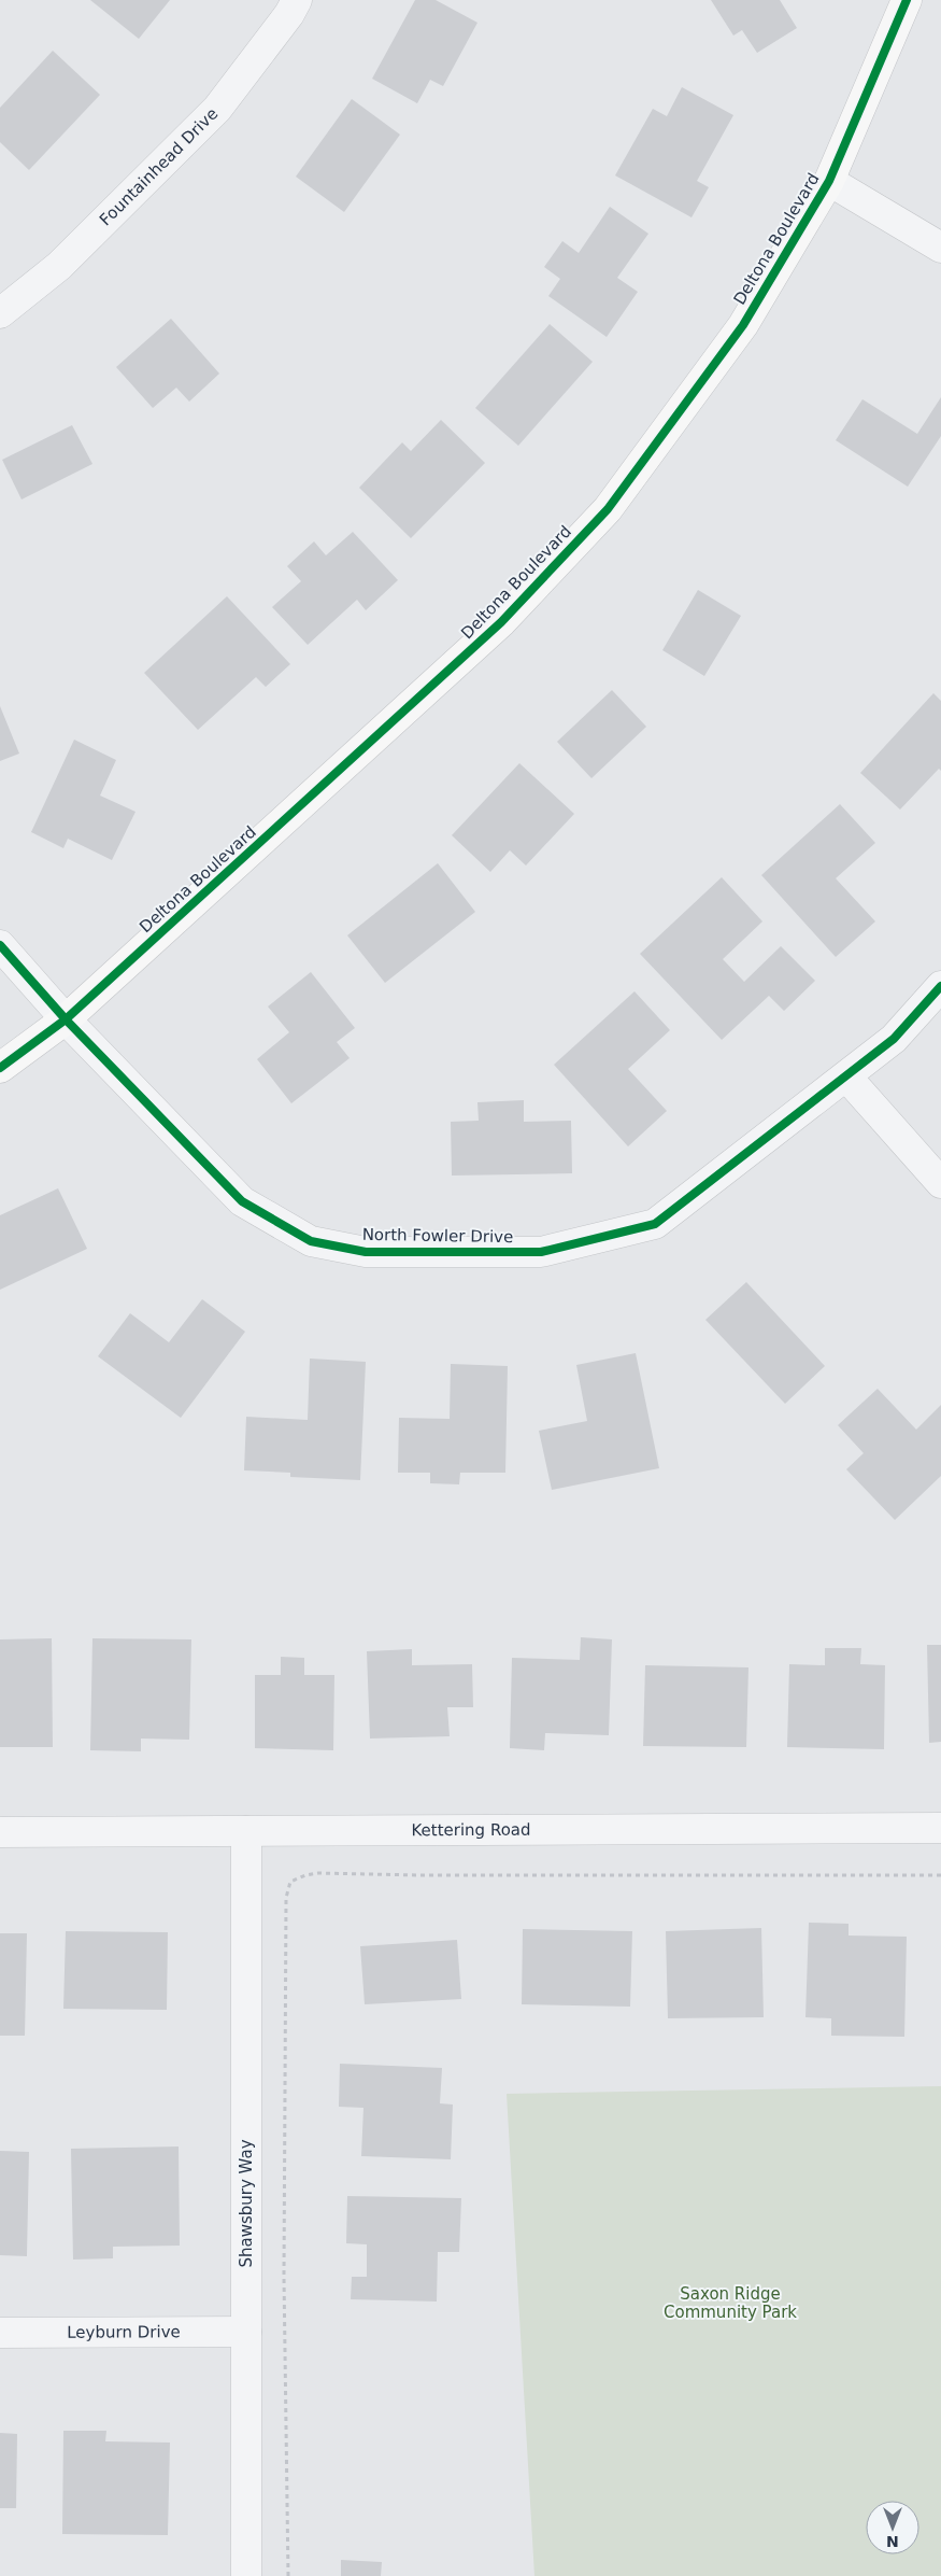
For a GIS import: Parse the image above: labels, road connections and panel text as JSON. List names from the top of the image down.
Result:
{
  "streets": {
    "street": [
      "Fountainhead Drive",
      "Deltona Boulevard",
      "North Fowler Drive",
      "Kettering Road",
      "Shawsbury Way",
      "Leyburn Drive"
    ]
  },
  "crossings": [
    ["Deltona Boulevard", "North Fowler Drive"],
    ["Kettering Road", "Shawsbury Way"],
    ["Shawsbury Way", "Leyburn Drive"]
  ],
  "parks": ["Saxon Ridge Community Park"],
  "north": "bottom"
}
